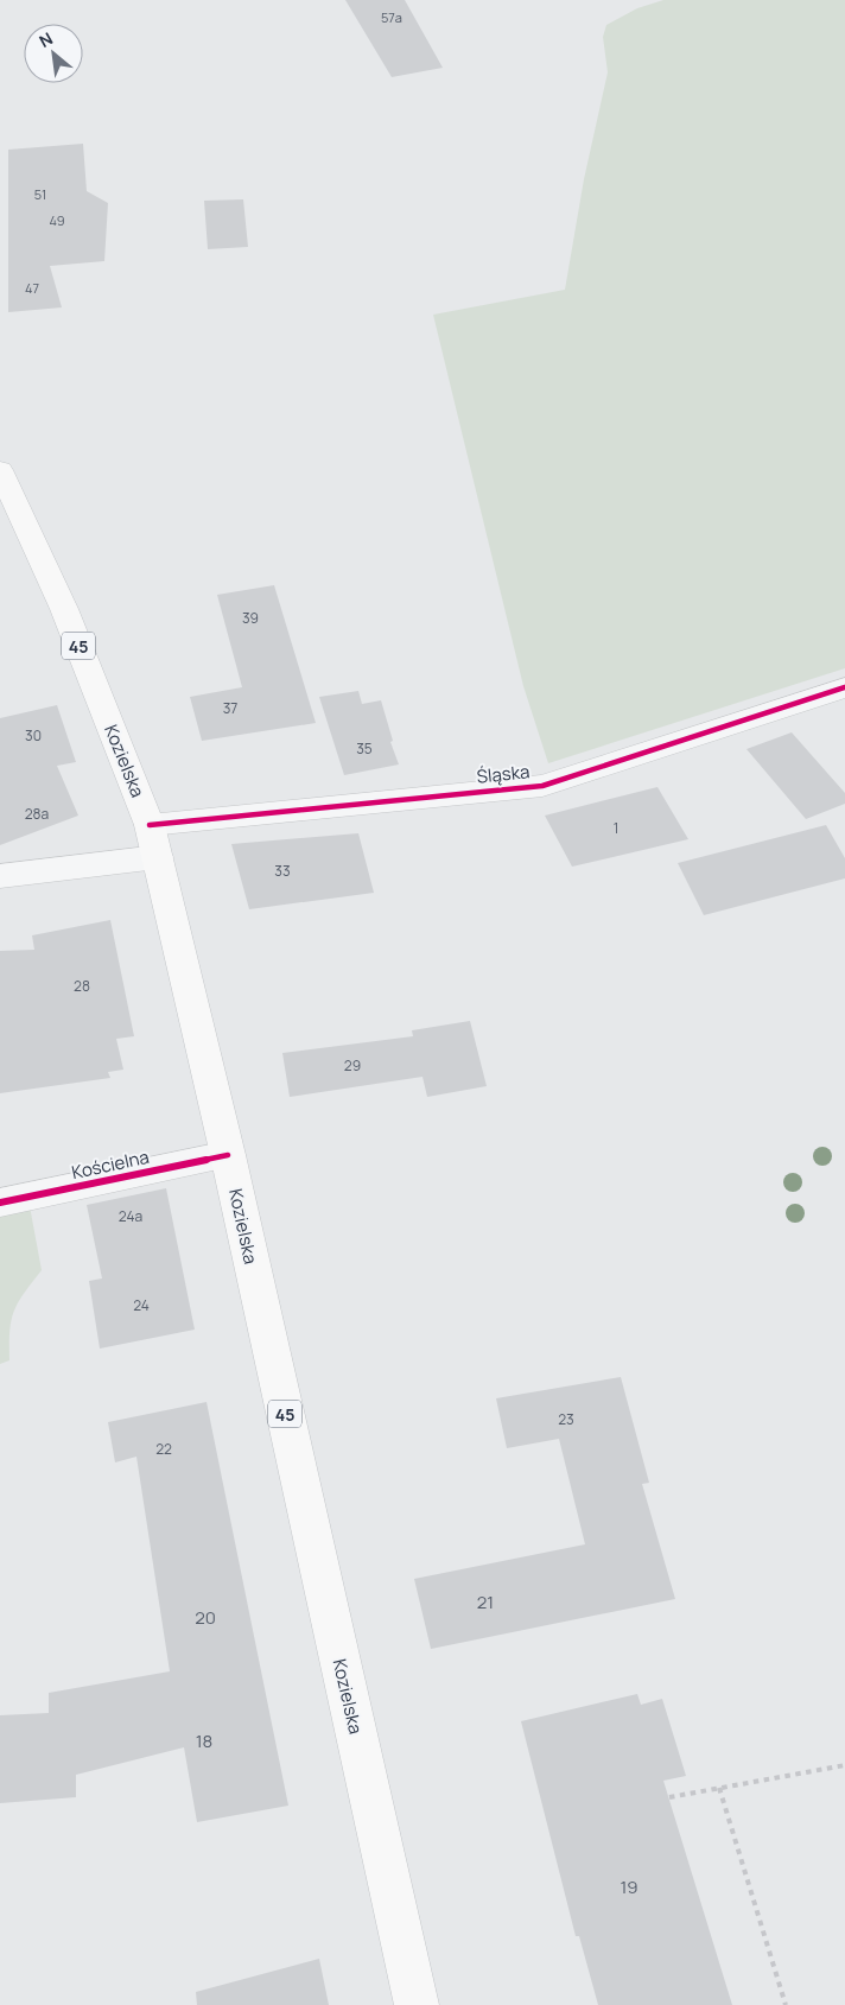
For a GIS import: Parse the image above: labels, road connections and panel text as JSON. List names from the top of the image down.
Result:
{
  "streets": {
    "main road": ["45", "Kozielska"],
    "street": ["Śląska", "Kościelna"]
  },
  "crossings": [
    ["Kozielska", "Śląska"],
    ["Kozielska", "Kościelna"]
  ],
  "house_numbers": [
    "57a",
    "51",
    "49",
    "47",
    "39",
    "37",
    "30",
    "35",
    "28a",
    "1",
    "33",
    "28",
    "29",
    "24a",
    "24",
    "23",
    "22",
    "21",
    "20",
    "18",
    "19"
  ],
  "north": "top left"
}
